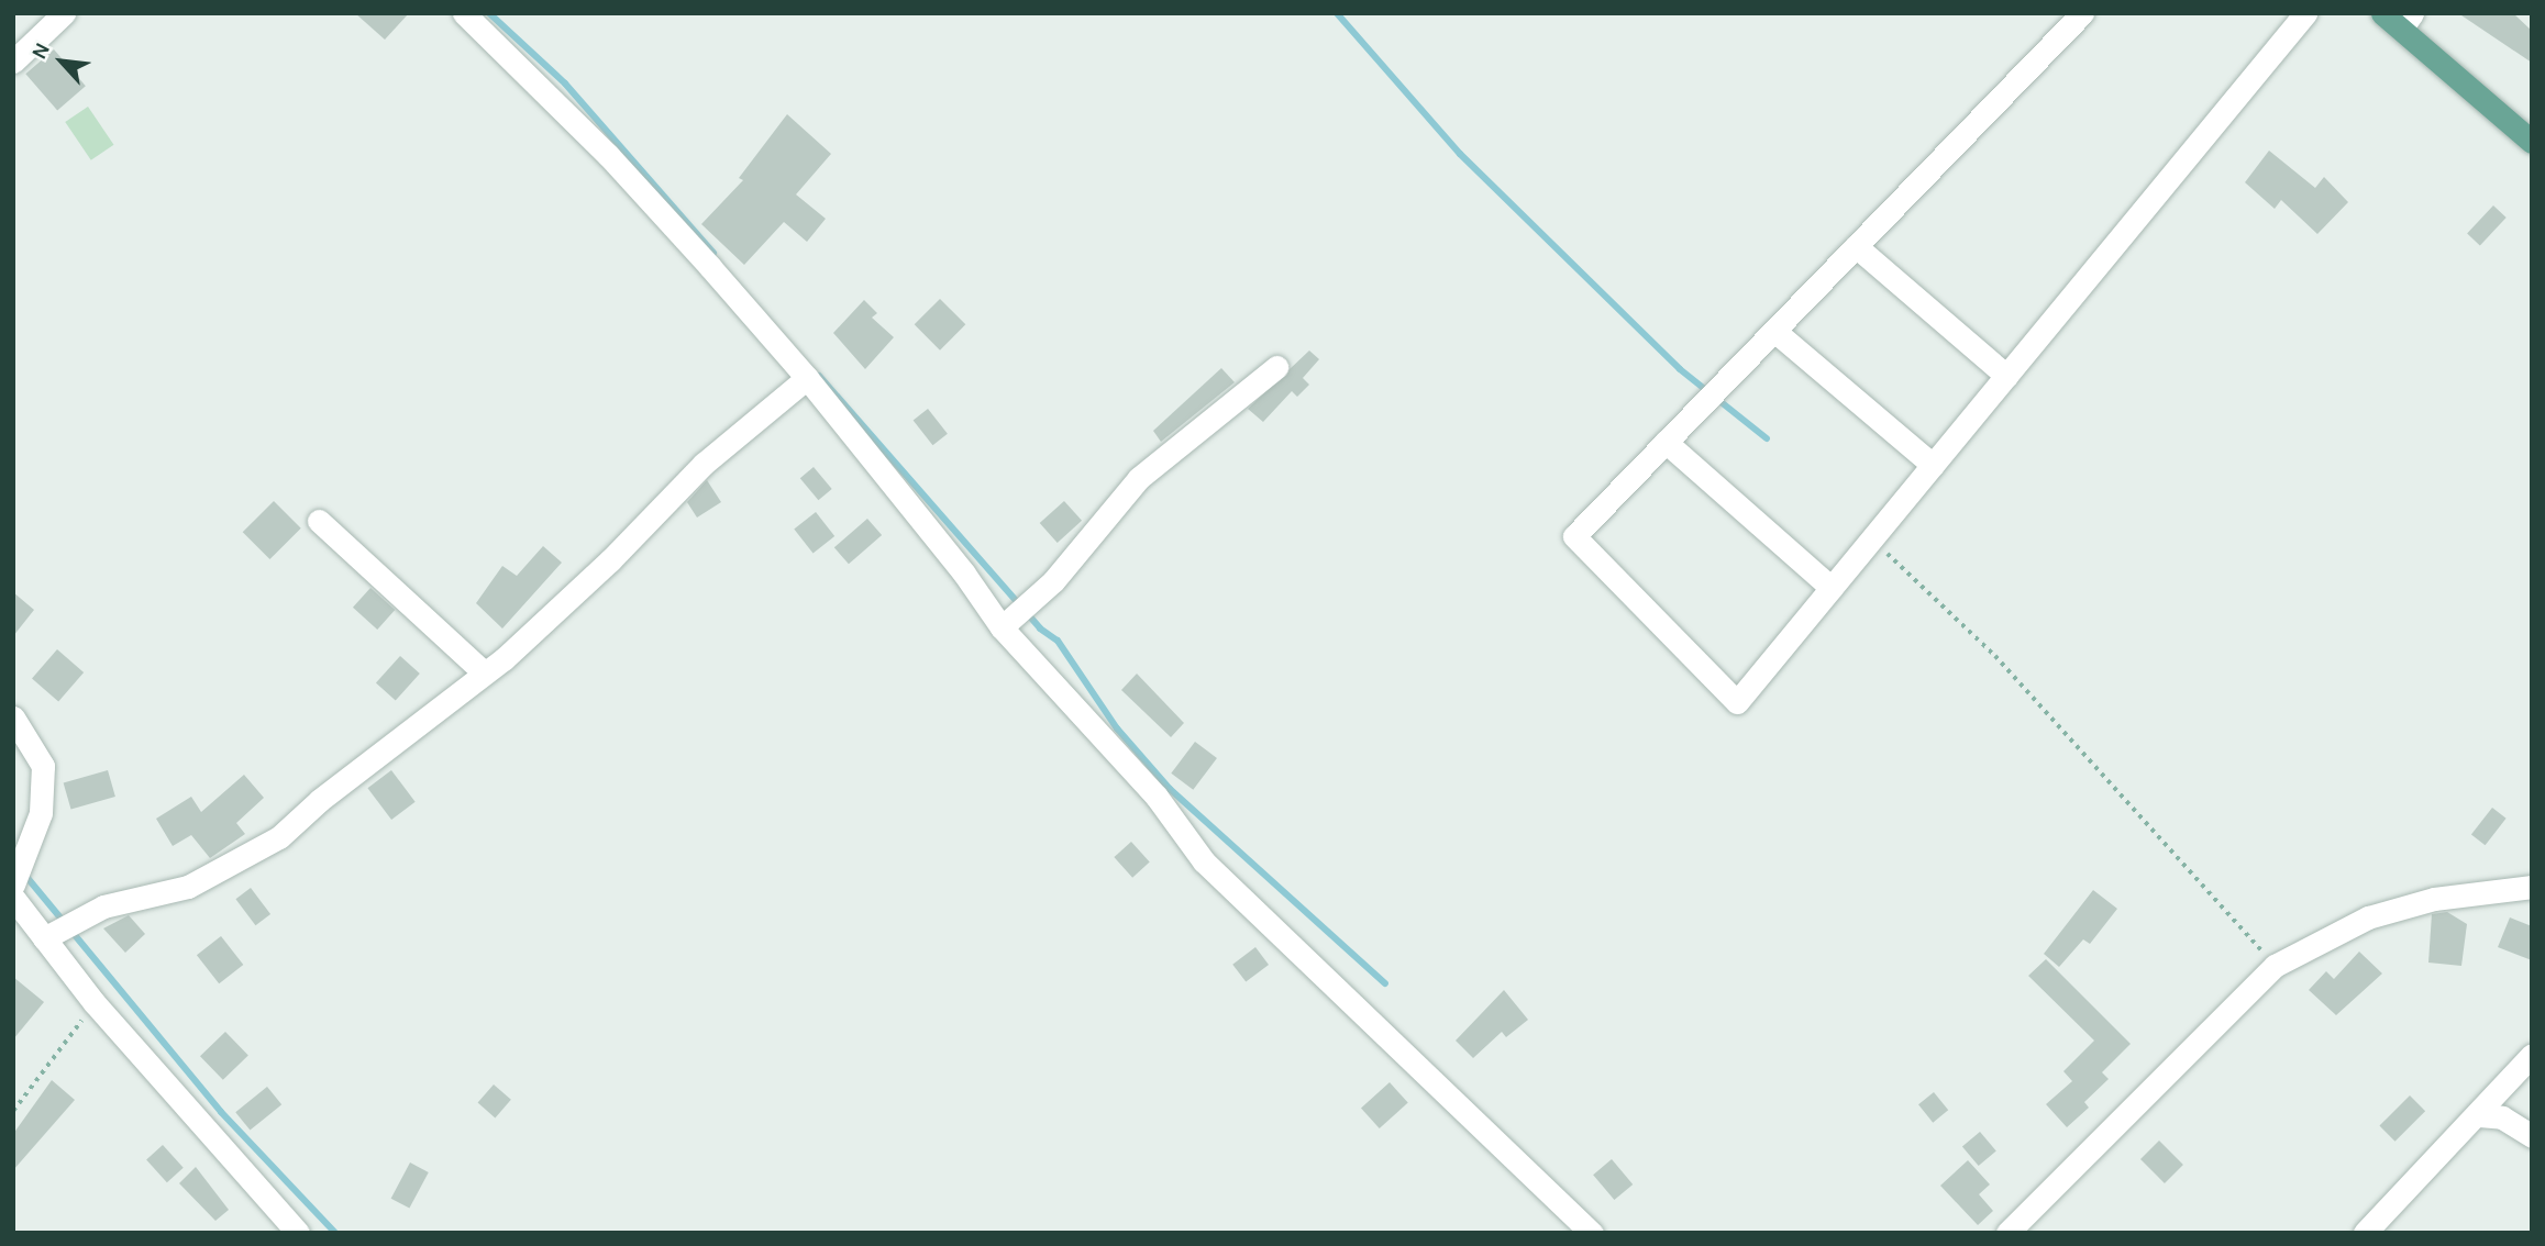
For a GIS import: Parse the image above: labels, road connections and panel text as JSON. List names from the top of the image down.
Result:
{
  "north": "top left"
}
